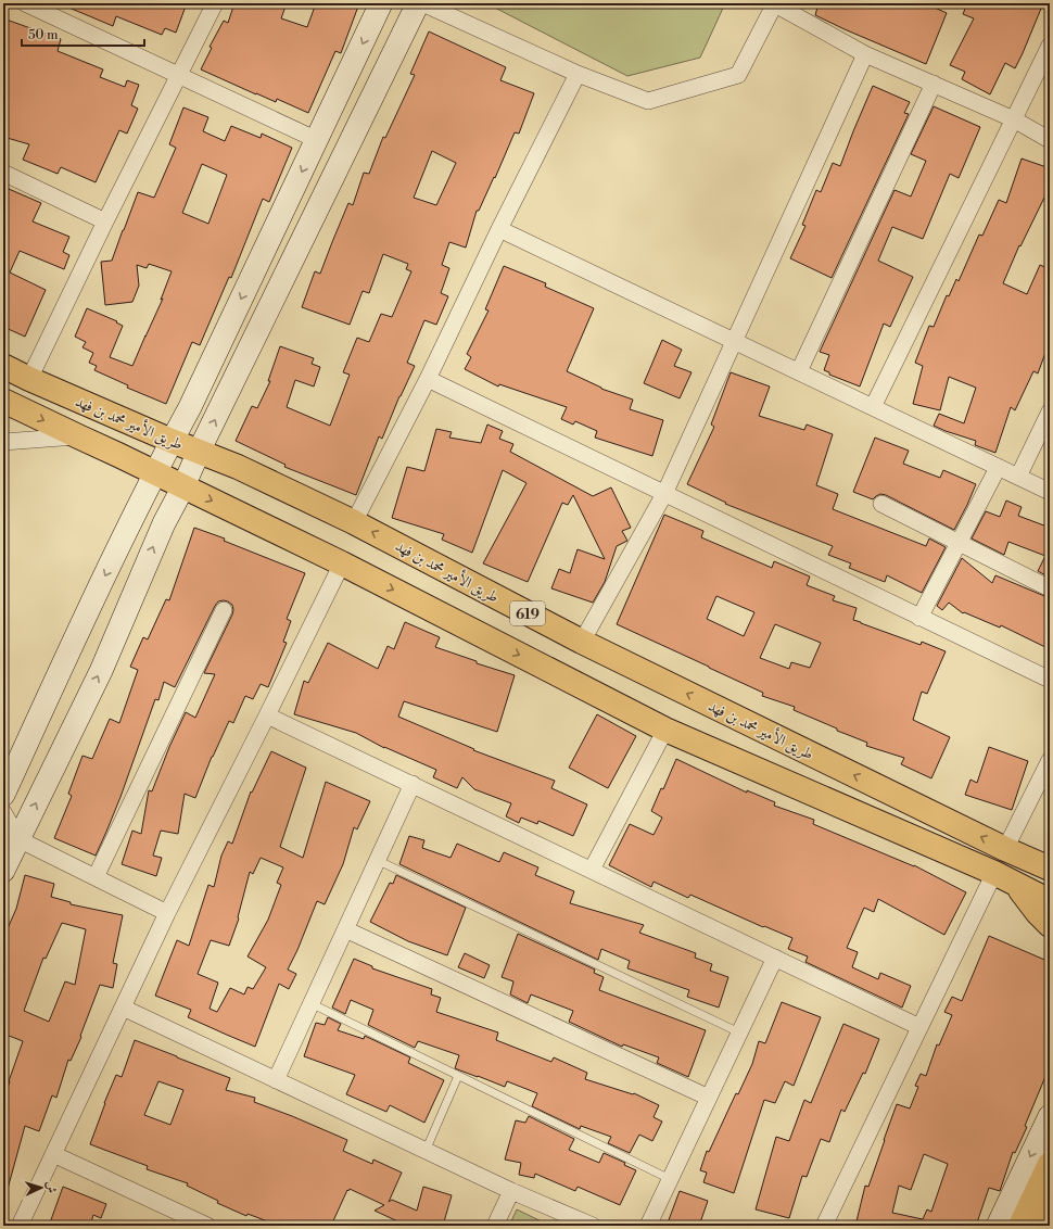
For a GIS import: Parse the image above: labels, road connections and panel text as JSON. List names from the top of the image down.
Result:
{
  "streets": {
    "highway": ["طريق الأمير محمد بن فهد", "619"]
  },
  "scale_bar": "50 m",
  "north": "right"
}
